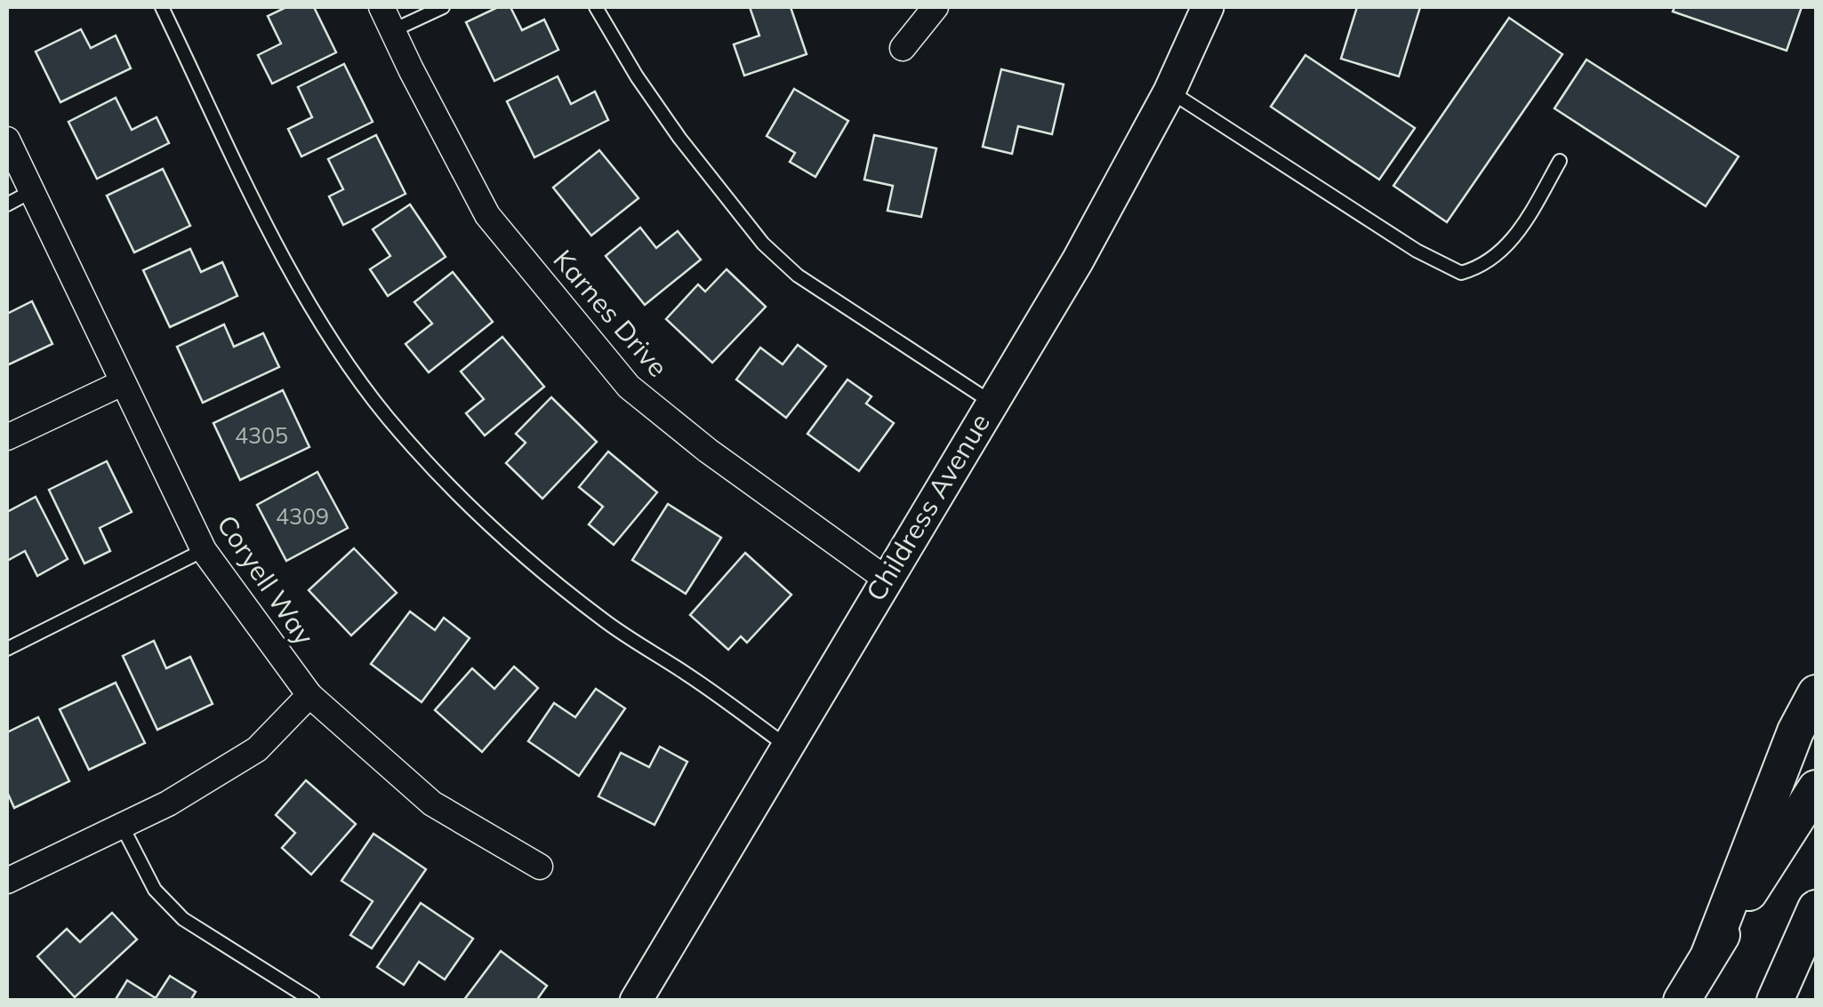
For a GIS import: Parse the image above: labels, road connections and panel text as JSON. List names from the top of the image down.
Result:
{
  "streets": {
    "street": ["Karnes Drive", "Childress Avenue", "Coryell Way"]
  },
  "crossings": [
    ["Karnes Drive", "Childress Avenue"]
  ],
  "house_numbers": ["4305", "4309"]
}
